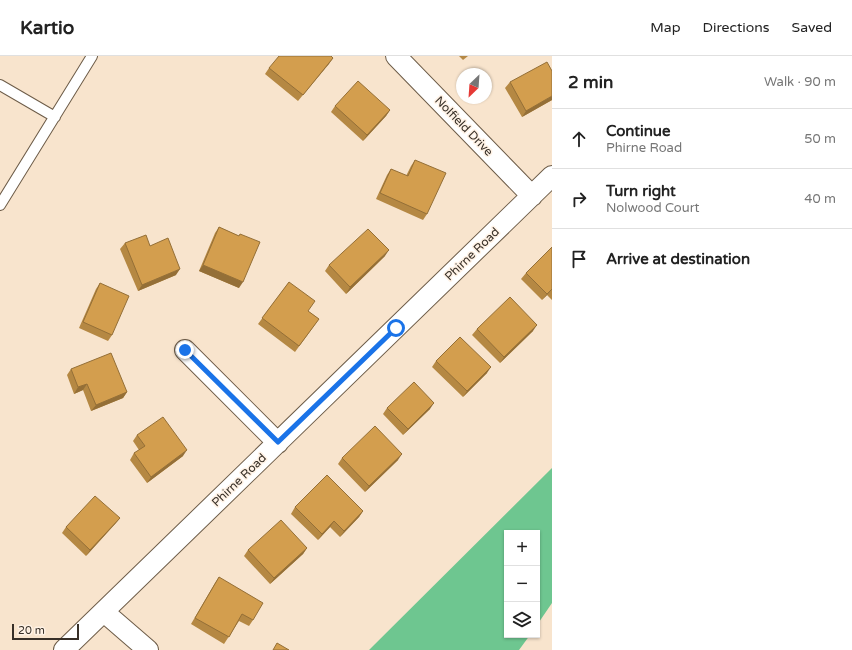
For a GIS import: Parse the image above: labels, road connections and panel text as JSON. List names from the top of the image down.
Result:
{
  "streets": {
    "street": ["Nolfield Drive", "Phirne Road"]
  },
  "crossings": [
    ["Nolfield Drive", "Phirne Road"]
  ],
  "scale_bar": "20 m",
  "north": "bottom left",
  "page": {
    "header": "Kartio",
    "nav": ["Map", "Directions", "Saved"],
    "heading": ["2 min", "Walk · 90 m"],
    "list": [
      ["Continue", "Phirne Road", "50 m"],
      ["Turn right", "Nolwood Court", "40 m"],
      "Arrive at destination"
    ],
    "map_buttons": ["+", "−"],
    "scale": "20 m"
  }
}
